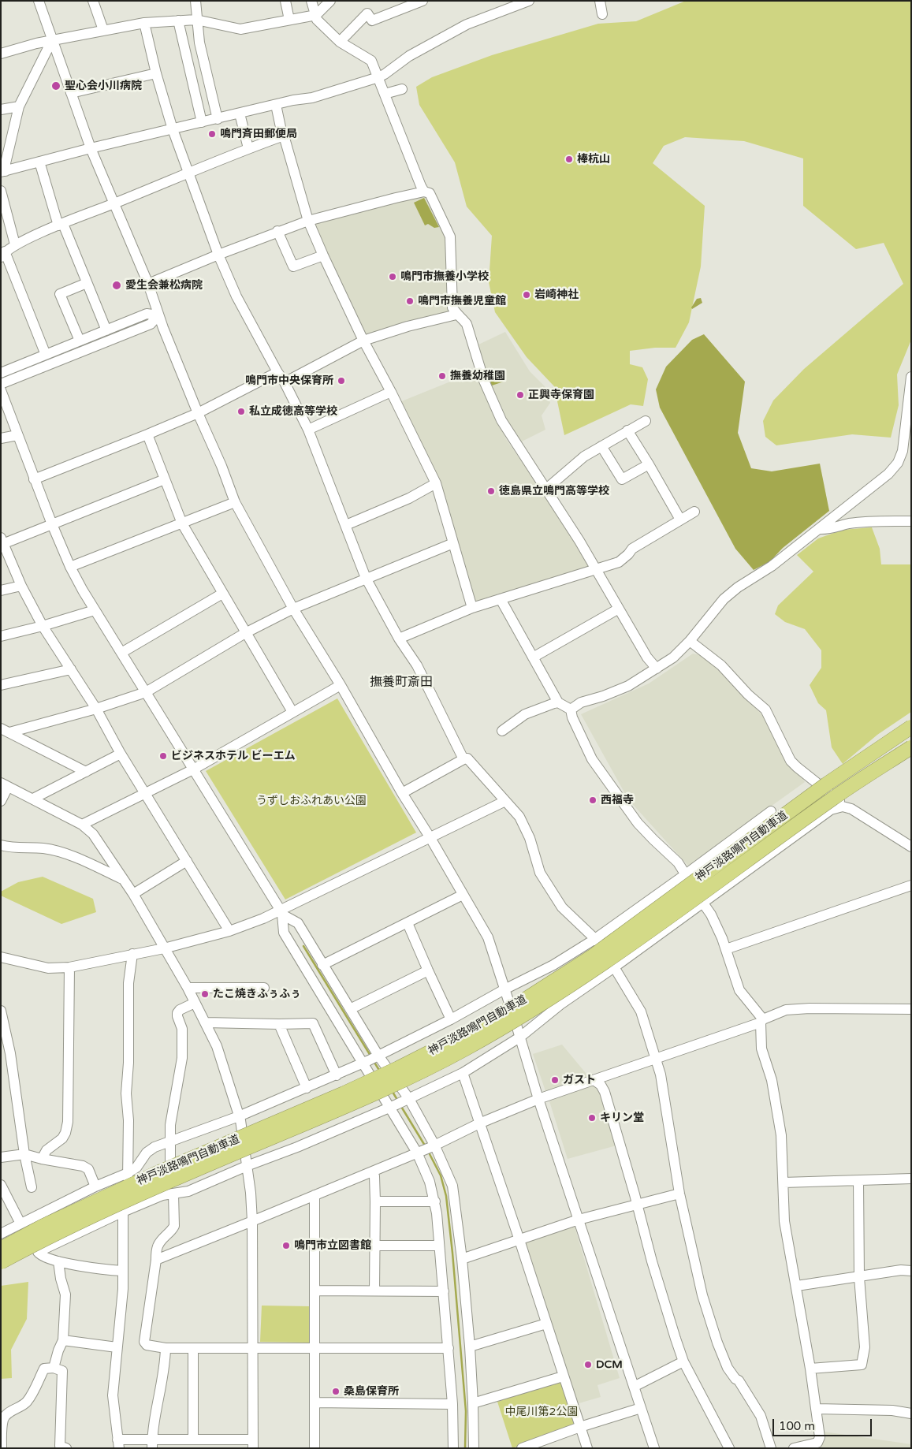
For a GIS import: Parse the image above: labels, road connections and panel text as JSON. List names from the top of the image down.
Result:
{
  "streets": {
    "highway": ["神戸淡路鳴門自動車道"]
  },
  "districts": ["撫養町斎田"],
  "parks": ["うずしおふれあい公園", "中尾川第2公園"],
  "places": [
    "聖心会小川病院",
    "鳴門斉田郵便局",
    "棒杭山",
    "鳴門市撫養小学校",
    "愛生会兼松病院",
    "岩崎神社",
    "鳴門市撫養児童館",
    "撫養幼稚園",
    "鳴門市中央保育所",
    "正興寺保育園",
    "私立成徳高等学校",
    "徳島県立鳴門高等学校",
    "ビジネスホテル ビーエム",
    "西福寺",
    "たこ焼きふぅふぅ",
    "ガスト",
    "キリン堂",
    "鳴門市立図書館",
    "DCM",
    "桑島保育所"
  ],
  "scale_bar": "100 m"
}
